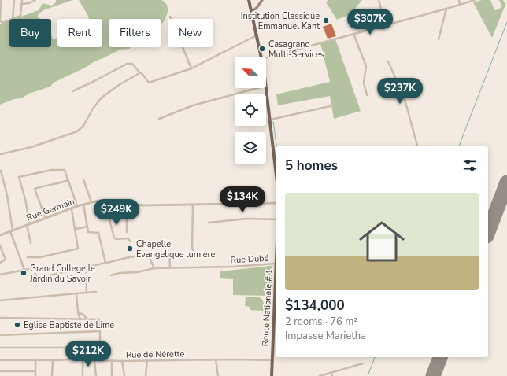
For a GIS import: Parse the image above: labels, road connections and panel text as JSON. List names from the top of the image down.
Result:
{
  "streets": {
    "main road": ["Route Nationale # 1"],
    "street": ["Rue Germain", "Rue Dubé", "Rue de Nérette"]
  },
  "crossings": [
    ["Route Nationale # 1", "Rue de Nérette"]
  ],
  "places": [
    "Institution Classique Emmanuel Kant",
    "Casagrand Multi-Services",
    "Chapelle Evangelique lumiere",
    "Grand College le Jardin du Savoir",
    "Eglise Baptiste de Lime"
  ],
  "north": "top left",
  "page": {
    "price": [
      "$307K",
      "$237K",
      "$134K",
      "$249K",
      "$212K"
    ],
    "chip": [
      "Buy",
      "Rent",
      "Filters",
      "New"
    ],
    "heading": "5 homes",
    "list": [
      {
        "name": "$134,000",
        "note": "2 rooms · 76 m² · Impasse Marietha"
      }
    ]
  }
}
